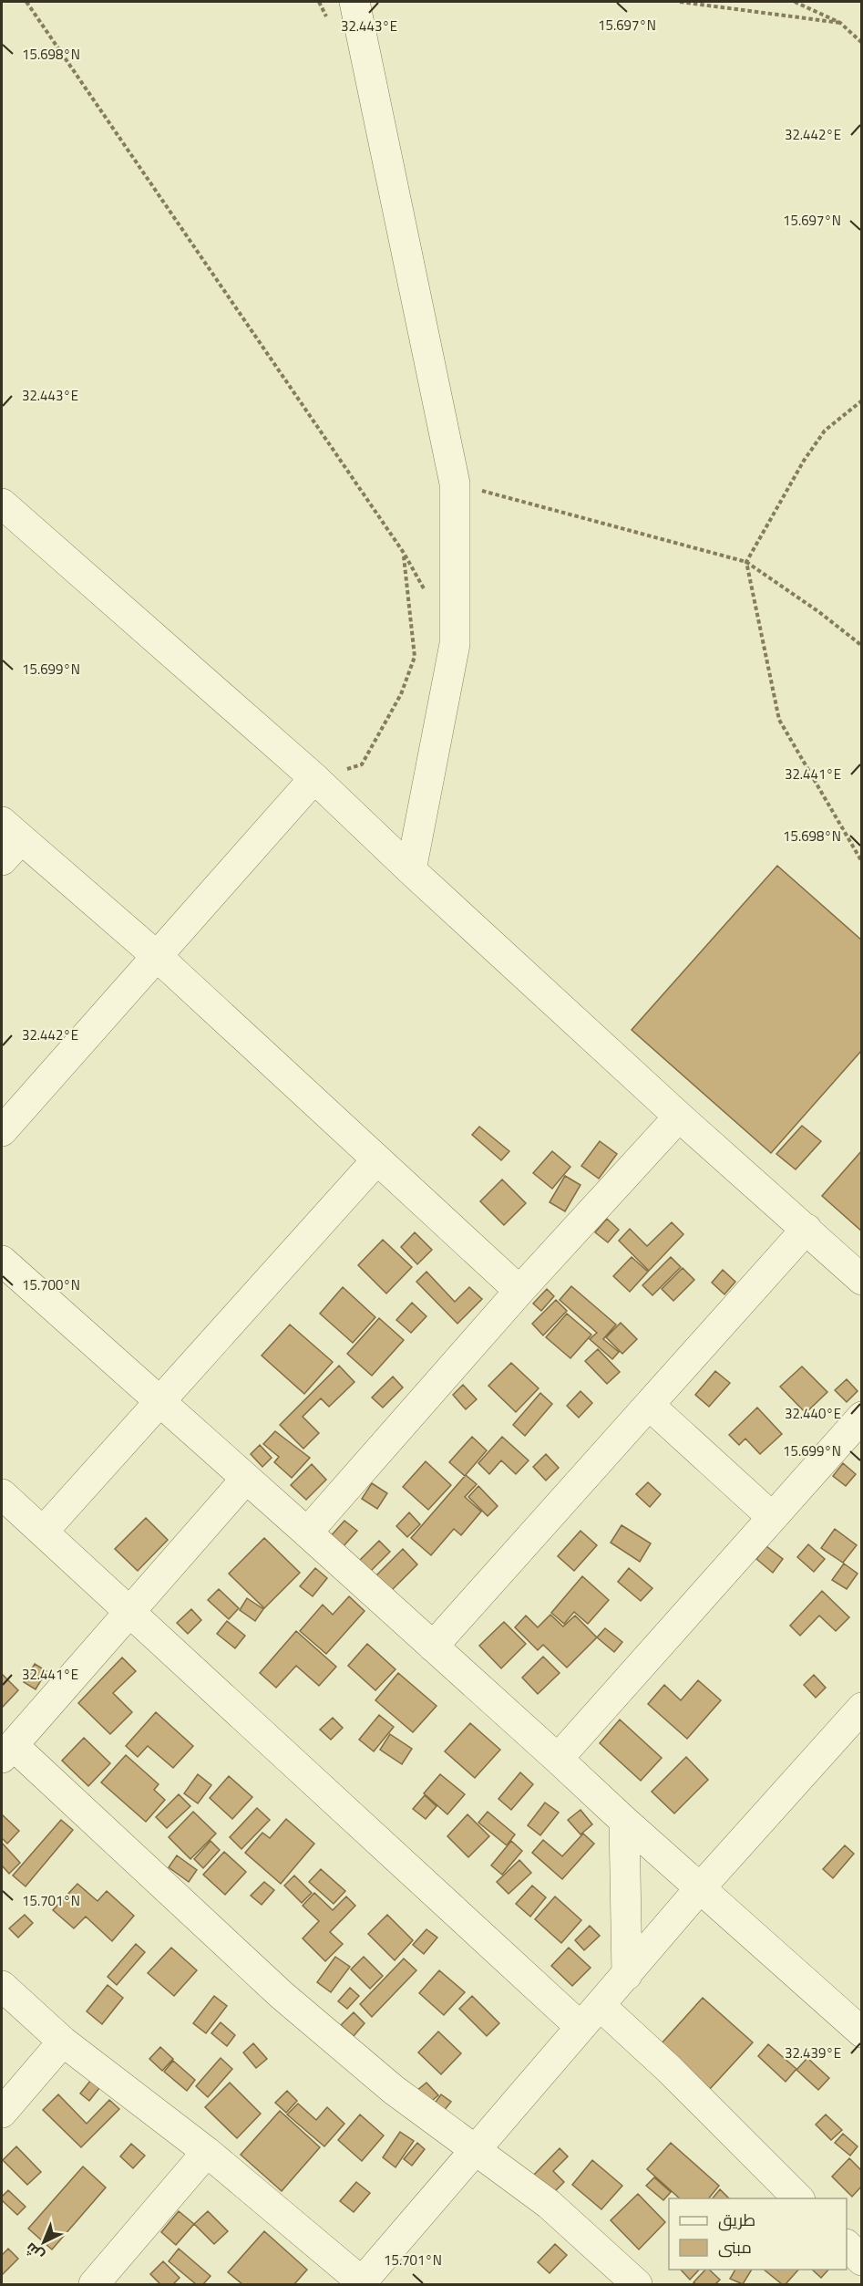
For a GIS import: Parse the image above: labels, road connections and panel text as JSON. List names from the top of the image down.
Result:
{
  "legend": ["طريق", "مبنى"],
  "north": "bottom left",
  "coordinates": [
    "15.697°N",
    "32.443°E",
    "15.698°N",
    "32.442°E",
    "15.699°N",
    "32.441°E",
    "15.700°N",
    "32.440°E",
    "15.701°N",
    "32.439°E"
  ]
}
